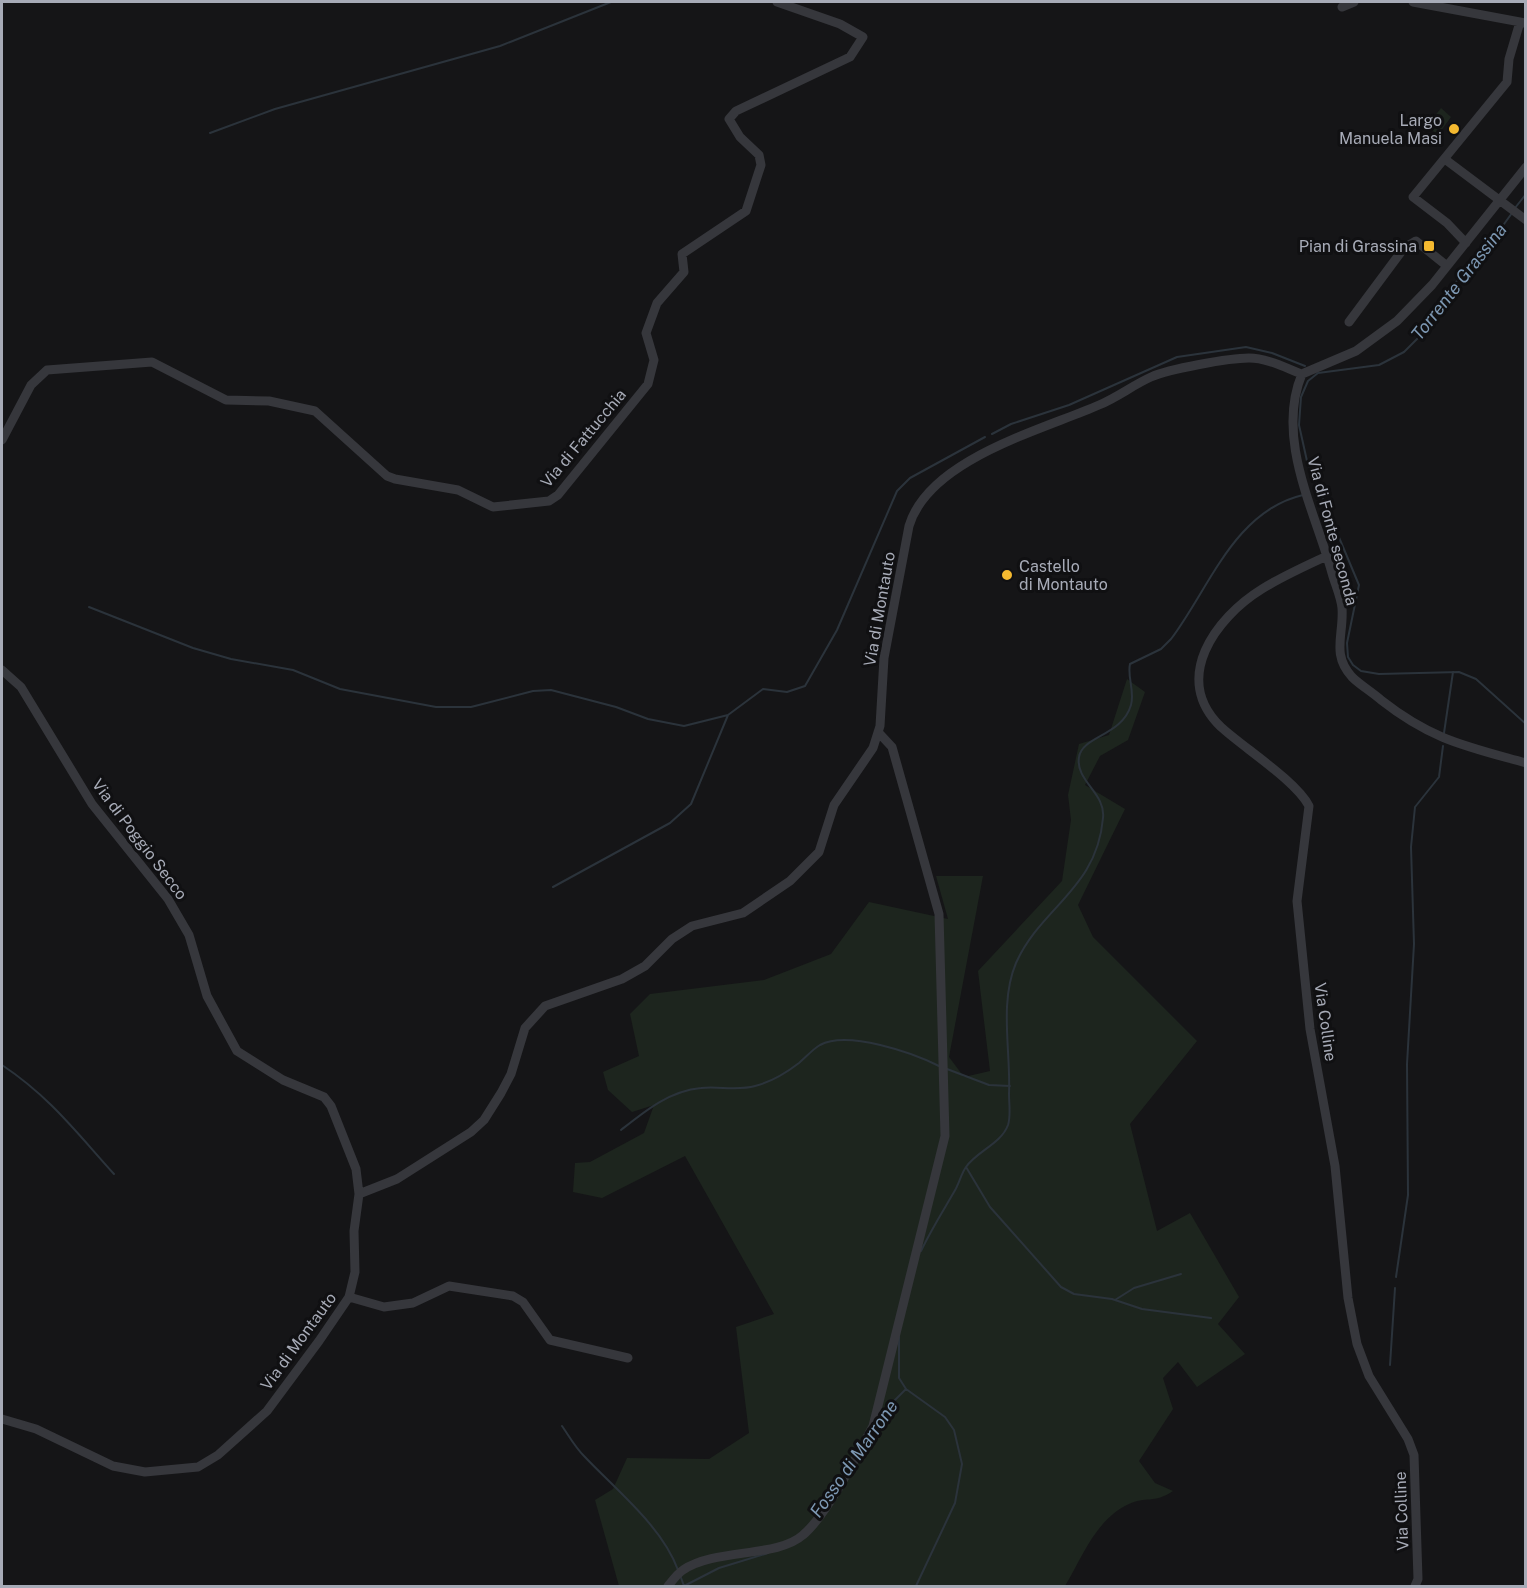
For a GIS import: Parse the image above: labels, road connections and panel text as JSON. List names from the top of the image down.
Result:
{
  "streets": {
    "street": [
      "Via di Fattucchia",
      "Via di Fonte seconda",
      "Via di Montauto",
      "Via di Poggio Secco",
      "Via Colline"
    ]
  },
  "crossings": [
    ["Via di Fonte seconda", "Via di Montauto"],
    ["Via di Fonte seconda", "Via Colline"],
    ["Via di Montauto", "Via di Poggio Secco"]
  ],
  "water": ["Torrente Grassina", "Fosso di Marrone"],
  "places": {
    "other": ["Largo Manuela Masi", "Castello di Montauto"],
    "transit": ["Pian di Grassina"]
  }
}
